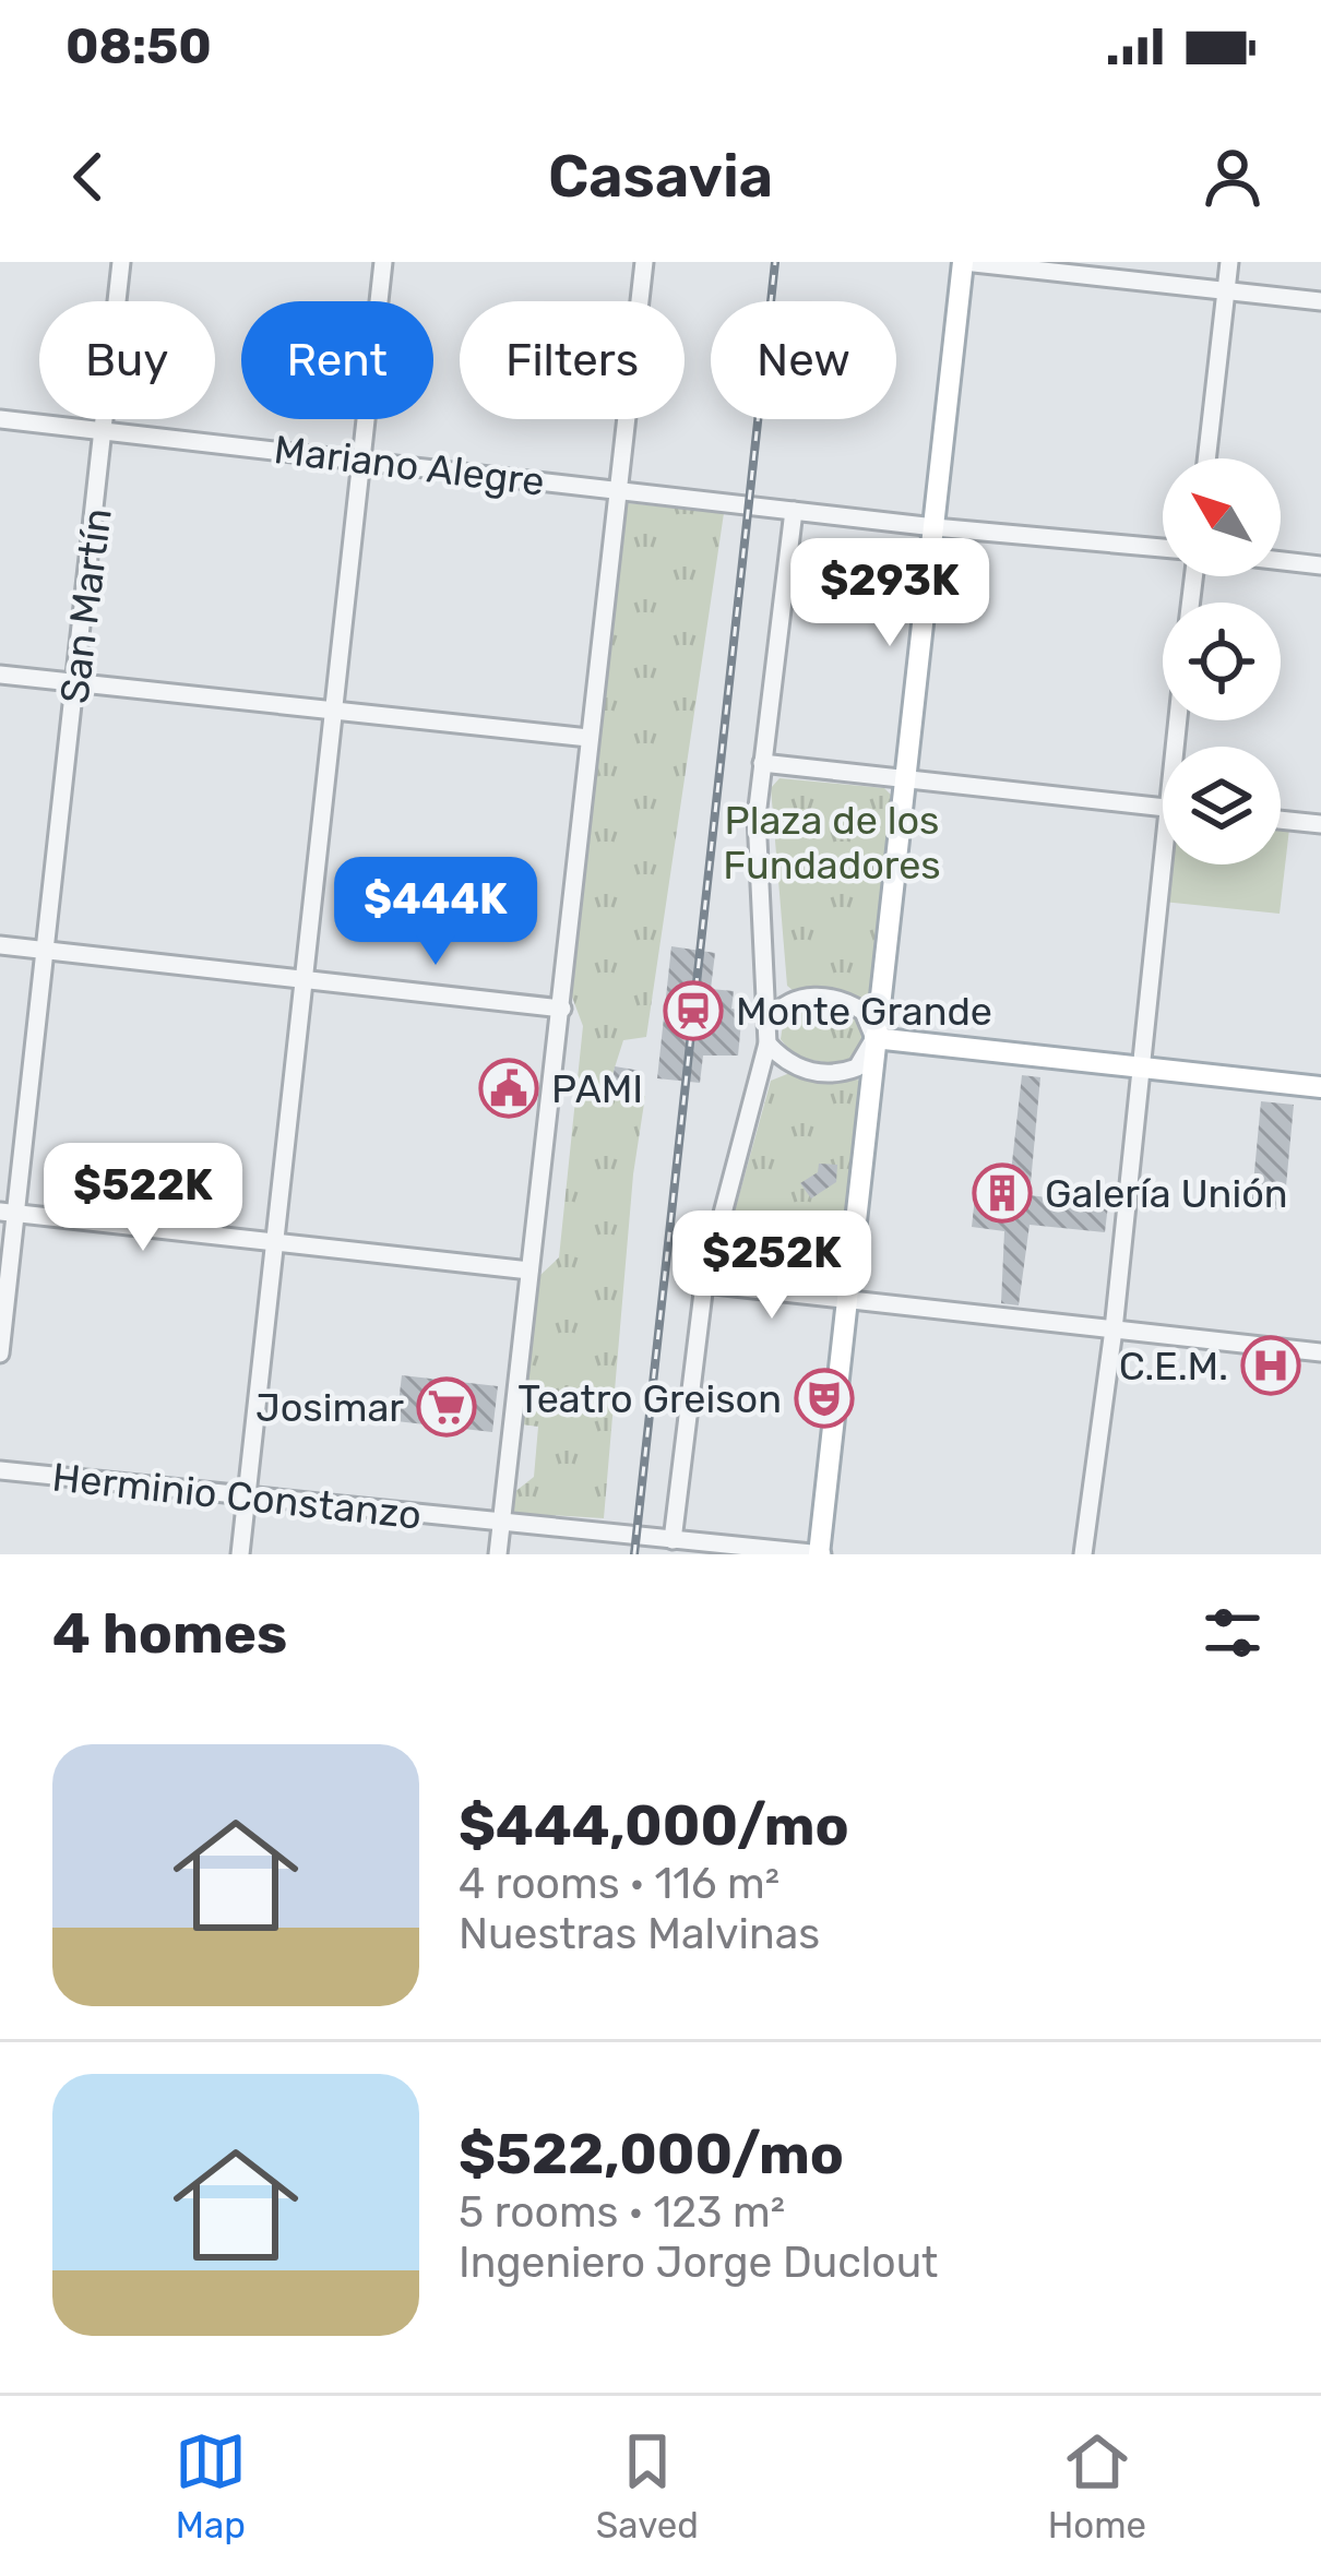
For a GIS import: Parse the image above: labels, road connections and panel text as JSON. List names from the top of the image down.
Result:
{
  "streets": {
    "street": ["Mariano Alegre", "San Martín", "Herminio Constanzo"]
  },
  "crossings": [
    ["Mariano Alegre", "San Martín"]
  ],
  "parks": ["Plaza de los Fundadores"],
  "places": {
    "station": ["Monte Grande"],
    "public building": ["PAMI"],
    "building": ["Galería Unión"],
    "hospital": ["C.E.M."],
    "theatre": ["Teatro Greison"],
    "supermarket": ["Josimar"]
  },
  "north": "top left",
  "page": {
    "status": "08:50",
    "header": "Casavia",
    "chip": [
      "Buy",
      "Rent",
      "Filters",
      "New"
    ],
    "price": [
      "$293K",
      "$444K",
      "$522K",
      "$252K"
    ],
    "heading": "4 homes",
    "list": [
      {
        "name": "$444,000/mo",
        "note": "4 rooms · 116 m² · Nuestras Malvinas"
      },
      {
        "name": "$522,000/mo",
        "note": "5 rooms · 123 m² · Ingeniero Jorge Duclout"
      }
    ],
    "tabs": ["Map", "Saved", "Home"]
  }
}
